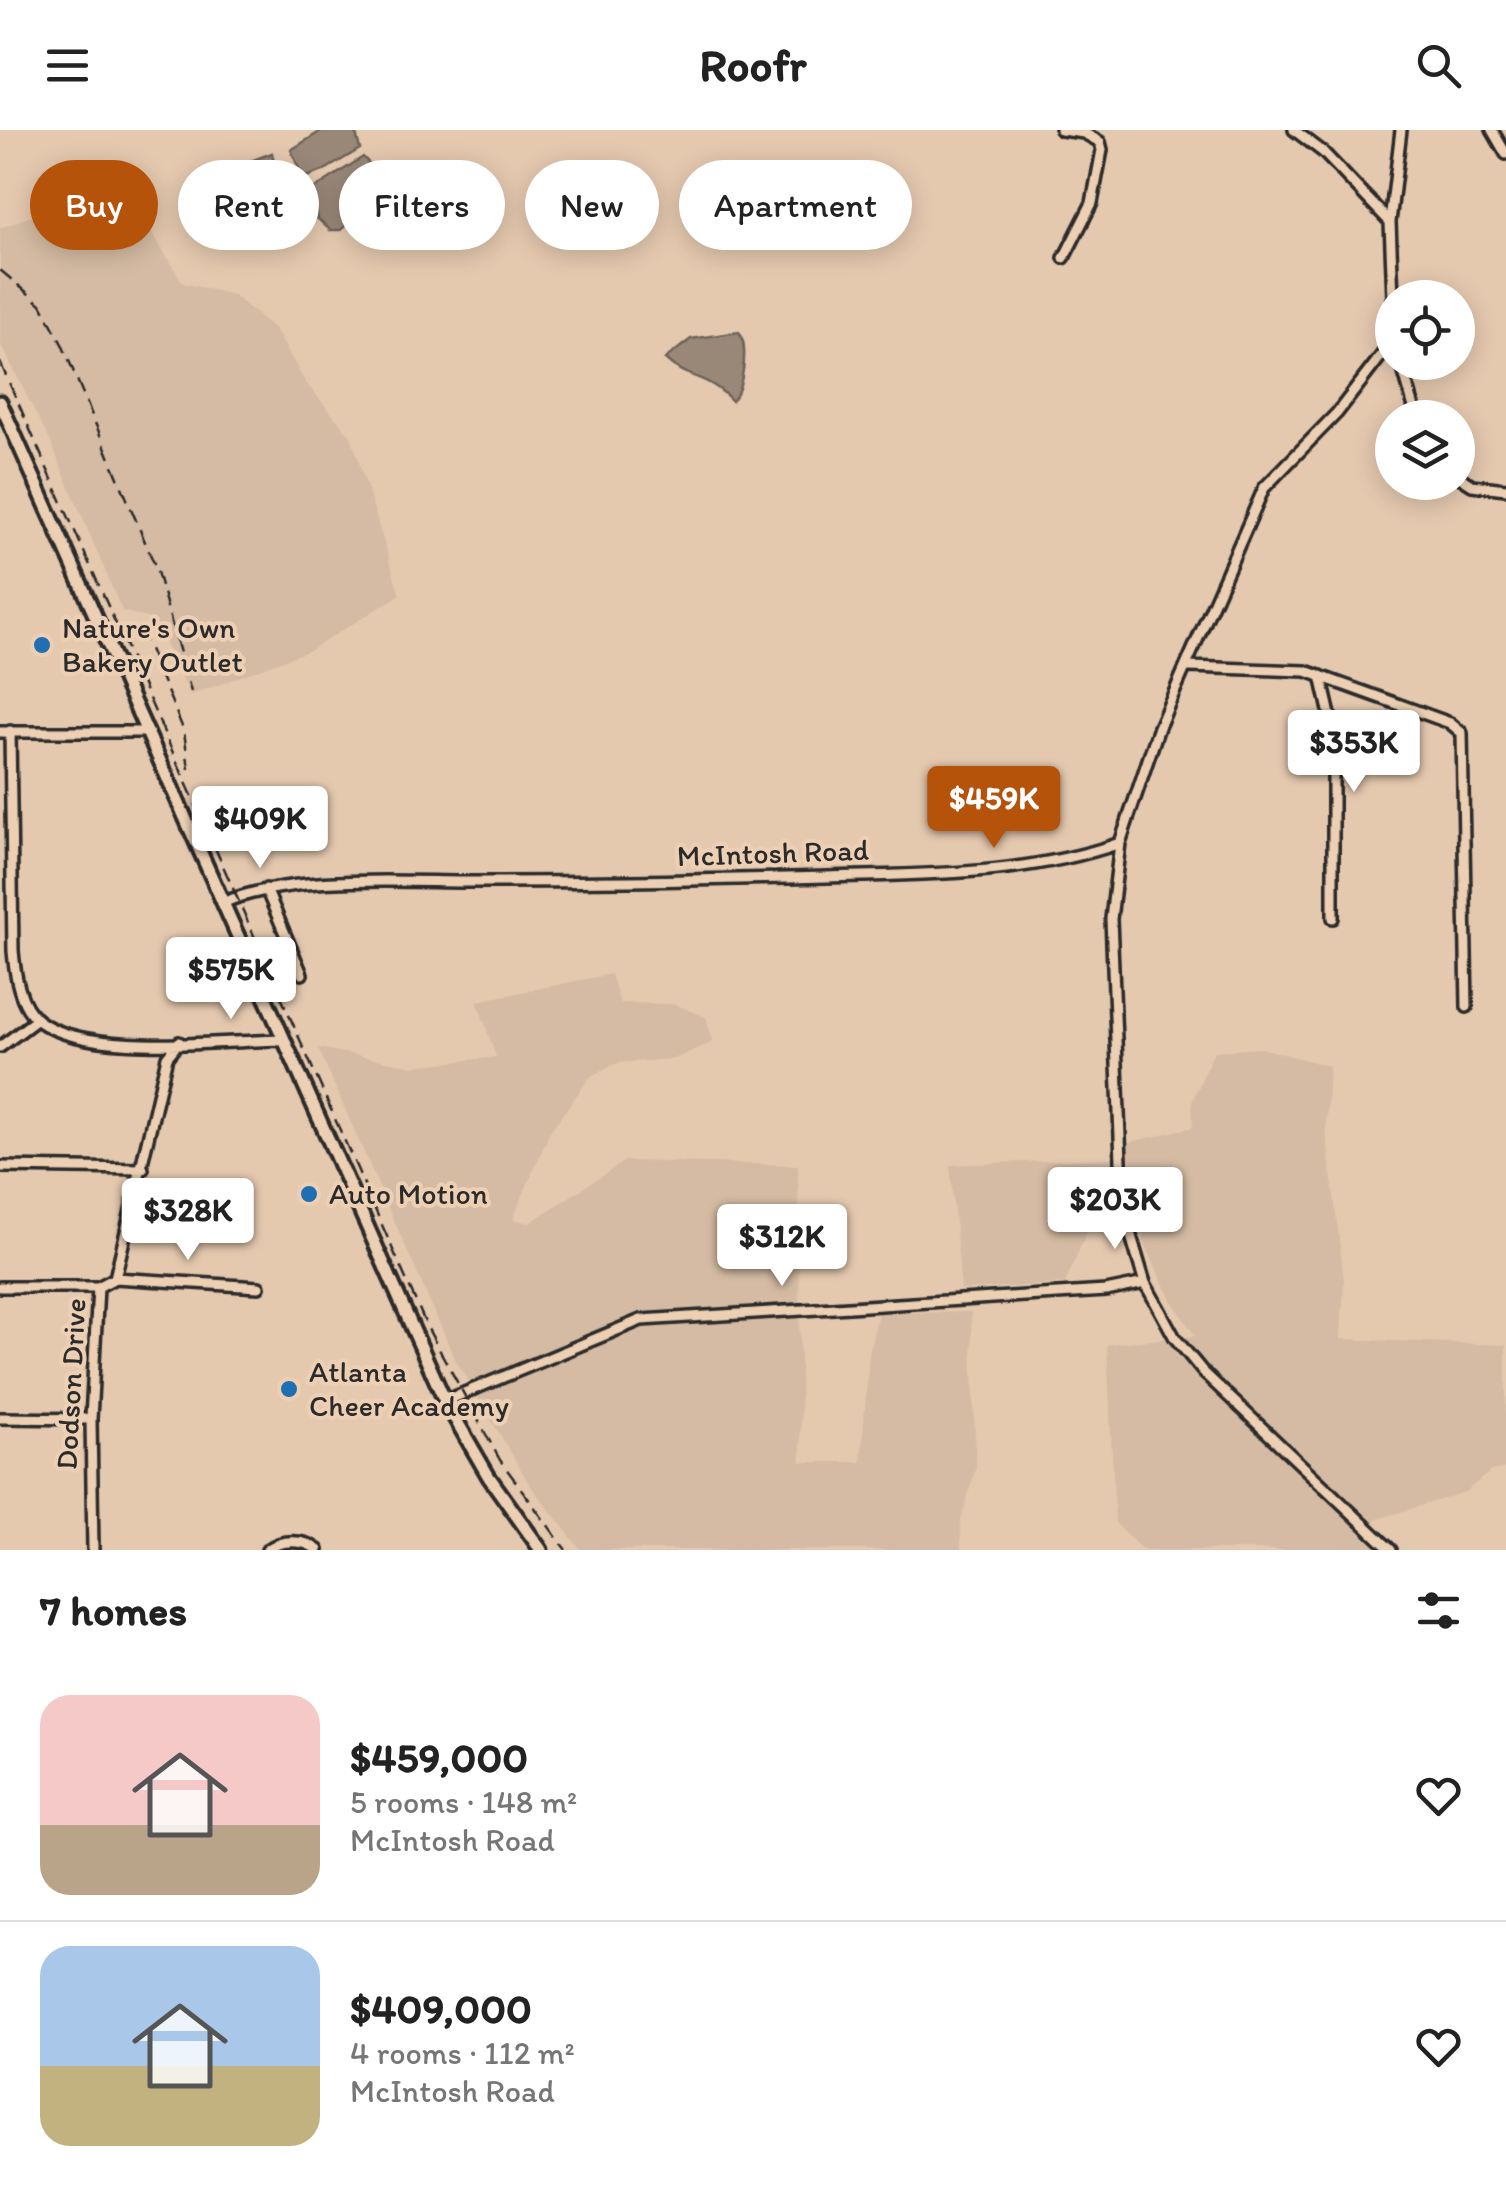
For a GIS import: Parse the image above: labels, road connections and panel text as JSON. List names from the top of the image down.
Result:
{
  "streets": {
    "street": ["McIntosh Road", "Dodson Drive"]
  },
  "places": ["Nature's Own Bakery Outlet", "Auto Motion", "Atlanta Cheer Academy"],
  "page": {
    "header": "Roofr",
    "chip": [
      "Buy",
      "Rent",
      "Filters",
      "New",
      "Apartment"
    ],
    "price": [
      "$353K",
      "$459K",
      "$409K",
      "$575K",
      "$203K",
      "$328K",
      "$312K"
    ],
    "heading": "7 homes",
    "list": [
      {
        "name": "$459,000",
        "note": "5 rooms · 148 m² · McIntosh Road"
      },
      {
        "name": "$409,000",
        "note": "4 rooms · 112 m² · McIntosh Road"
      }
    ]
  }
}
